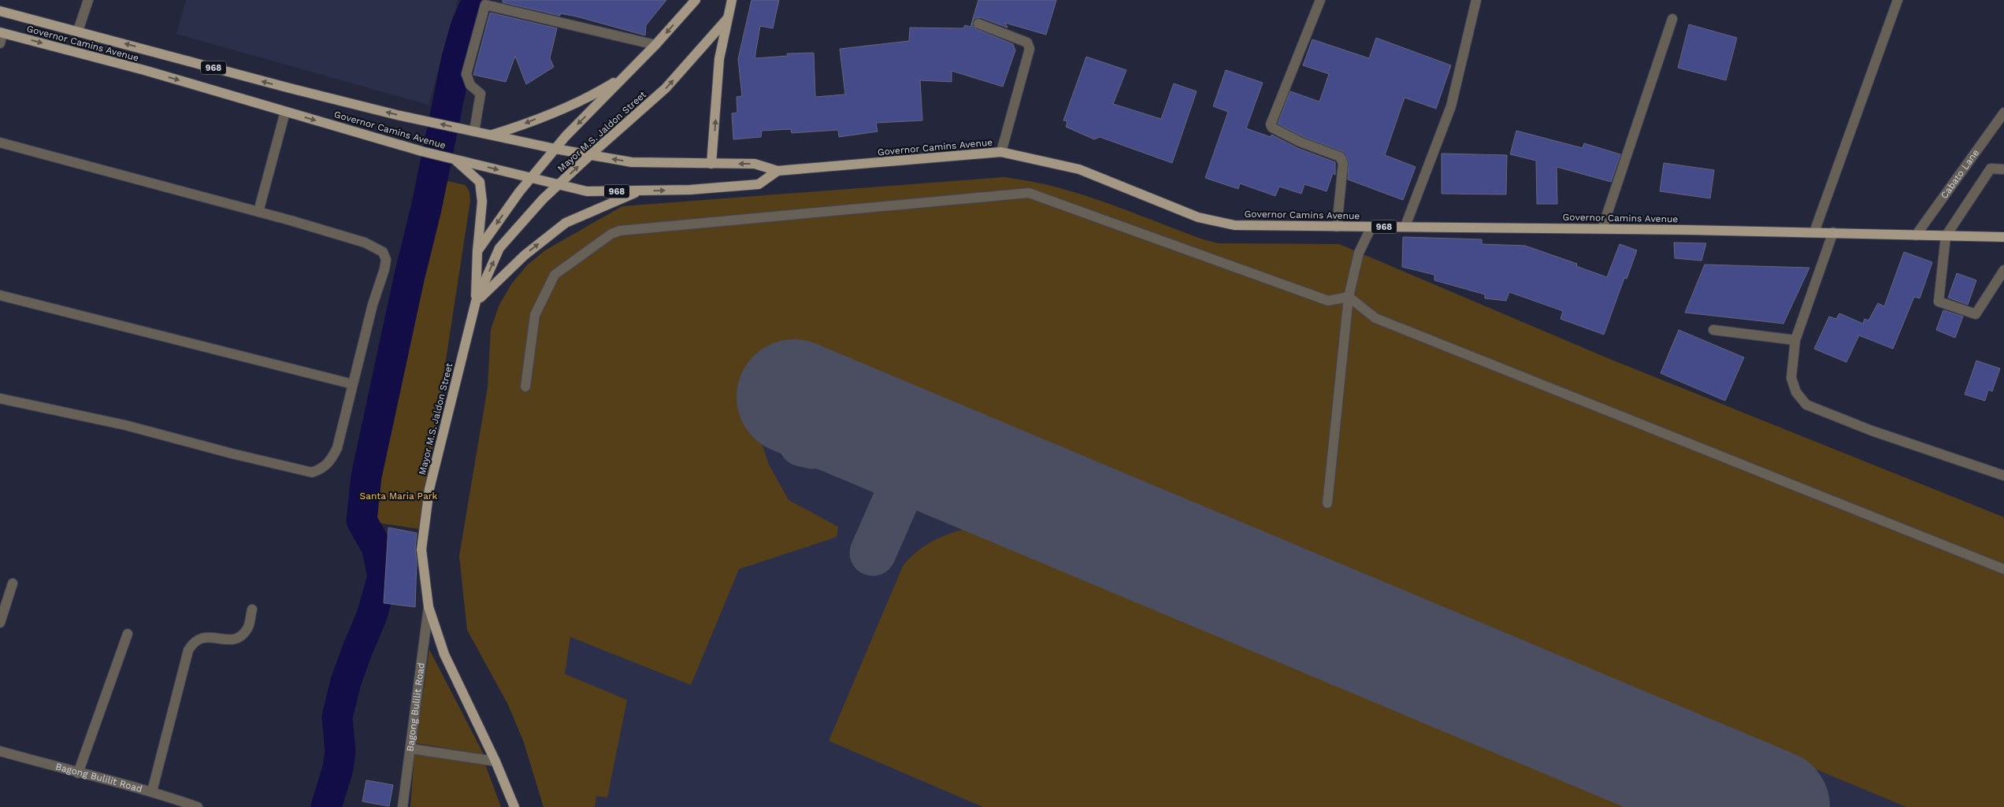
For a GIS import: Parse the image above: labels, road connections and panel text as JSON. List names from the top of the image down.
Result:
{
  "streets": {
    "main road": ["Governor Camins Avenue", "968", "Mayor M.S. Jaldon Street"],
    "street": ["Cabato Lane", "Bagong Bulilit Road"]
  },
  "crossings": [
    ["Governor Camins Avenue", "Mayor M.S. Jaldon Street"],
    ["Governor Camins Avenue", "Cabato Lane"],
    ["Mayor M.S. Jaldon Street", "Bagong Bulilit Road"]
  ],
  "parks": ["Santa Maria Park"]
}
